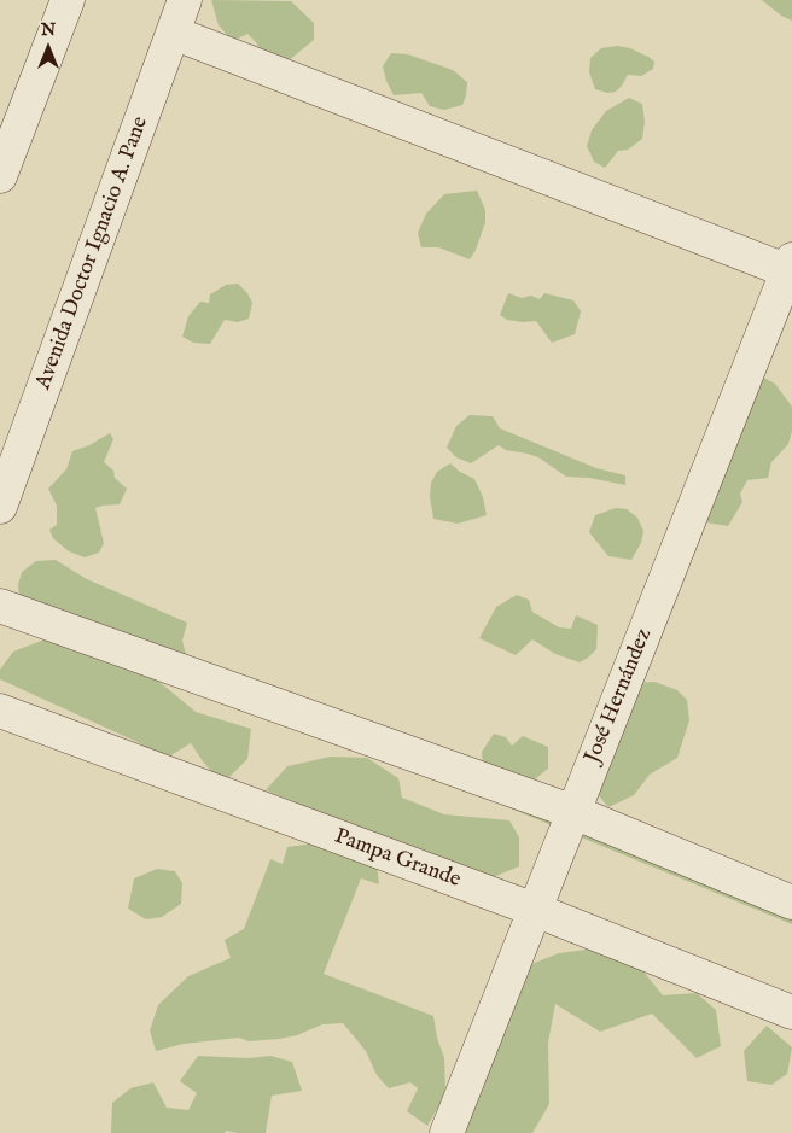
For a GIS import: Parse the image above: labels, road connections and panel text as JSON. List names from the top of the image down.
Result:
{
  "streets": {
    "street": ["Avenida Doctor Ignacio A. Pane", "José Hernández", "Pampa Grande"]
  },
  "crossings": [
    ["José Hernández", "Pampa Grande"]
  ],
  "north": "top"
}
